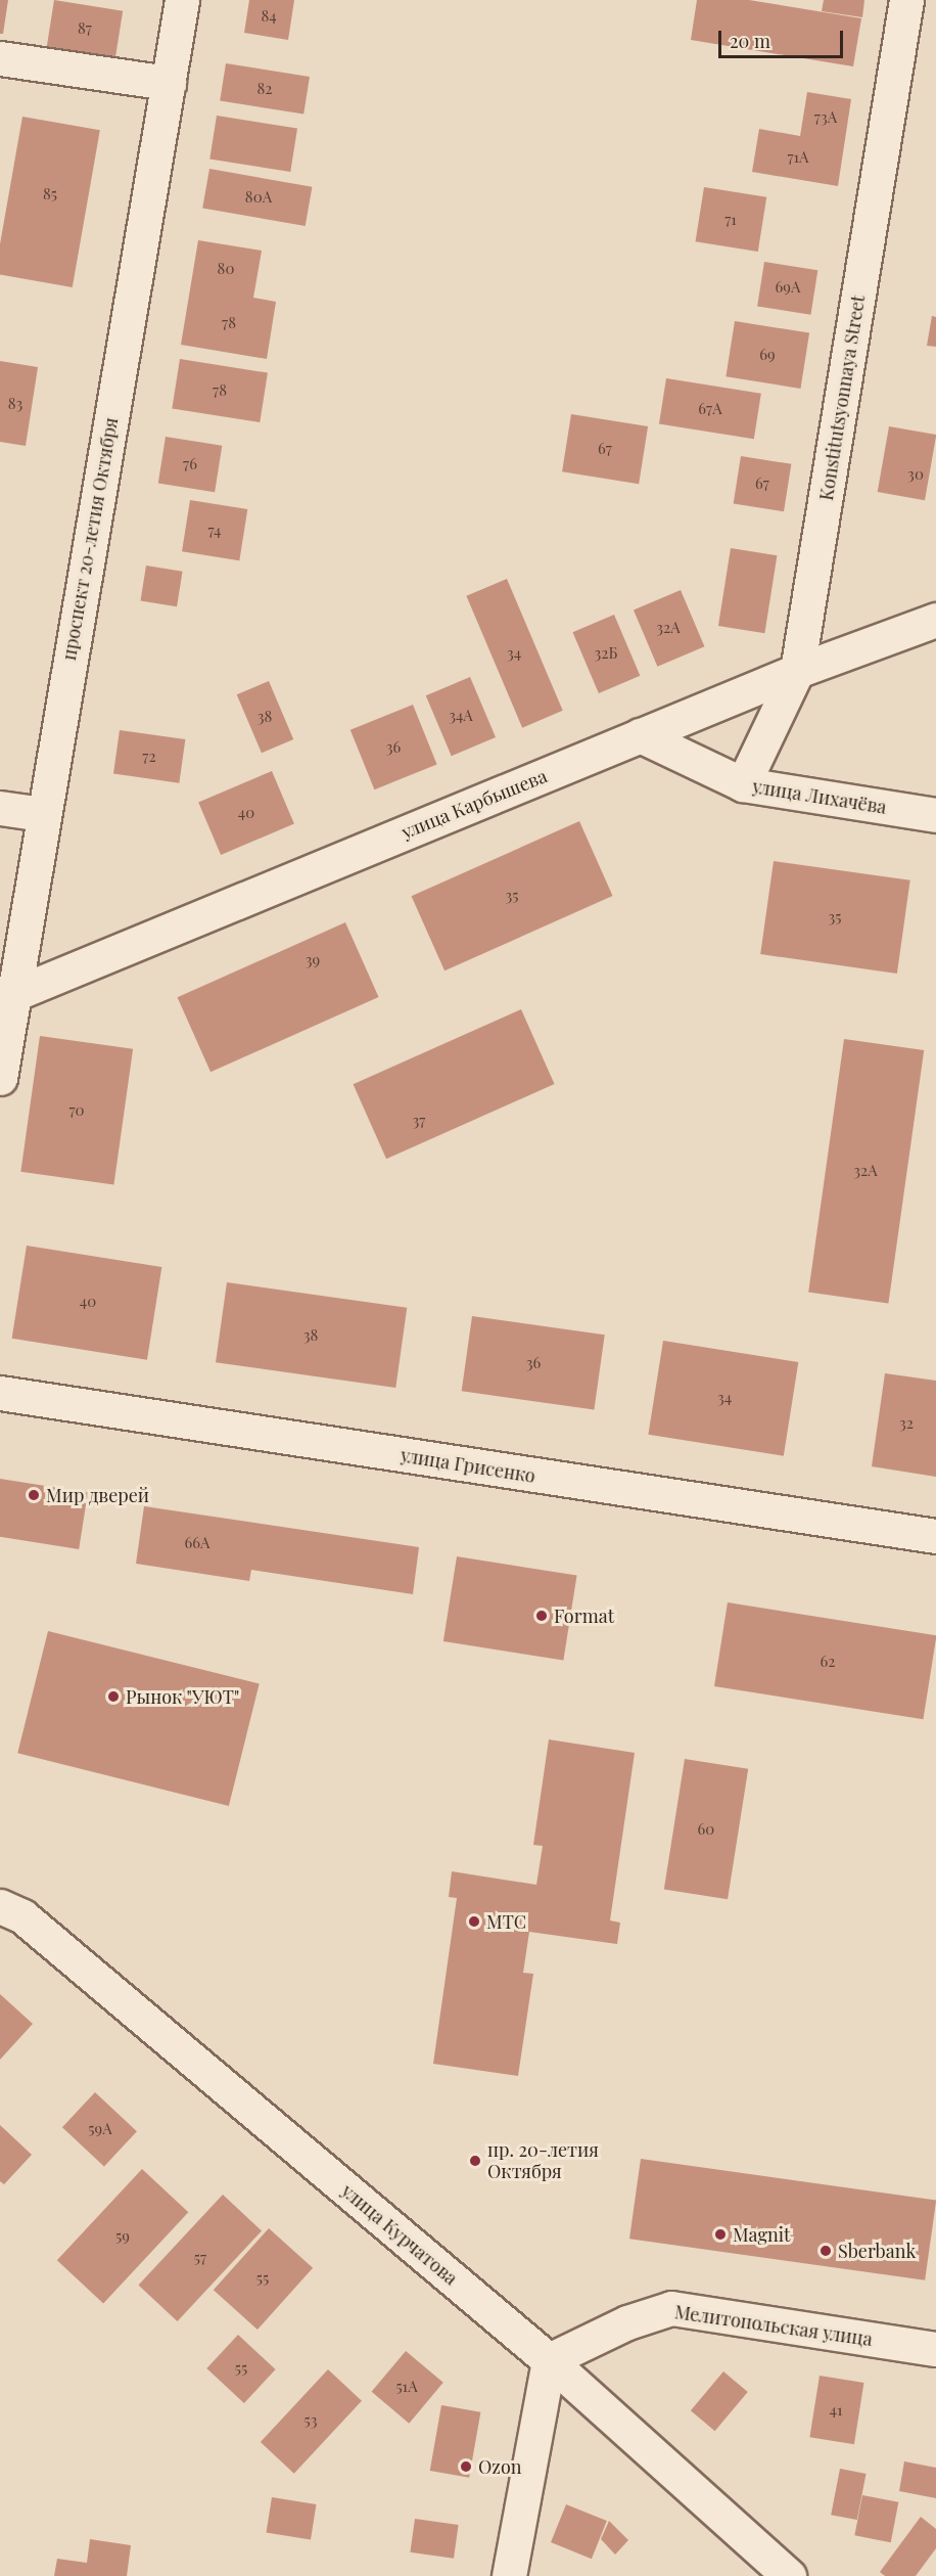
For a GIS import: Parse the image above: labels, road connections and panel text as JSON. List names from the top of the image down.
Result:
{
  "streets": {
    "street": [
      "Konstitutsyonnaya Street",
      "проспект 20-летия Октября",
      "улица Лихачёва",
      "улица Карбышева",
      "улица Грисенко",
      "улица Курчатова",
      "Мелитопольская улица"
    ]
  },
  "crossings": [
    ["Konstitutsyonnaya Street", "улица Лихачёва"],
    ["Konstitutsyonnaya Street", "улица Карбышева"],
    ["проспект 20-летия Октября", "улица Карбышева"],
    ["улица Лихачёва", "улица Карбышева"],
    ["улица Курчатова", "Мелитопольская улица"]
  ],
  "places": [
    "Мир дверей",
    "Format",
    "Рынок \"УЮТ\"",
    "МТС",
    "пр. 20-летия Октября",
    "Magnit",
    "Sberbank",
    "Ozon"
  ],
  "house_numbers": [
    "84",
    "87",
    "82",
    "73А",
    "71А",
    "85",
    "80А",
    "71",
    "80",
    "69А",
    "78",
    "69",
    "78",
    "83",
    "67А",
    "67",
    "76",
    "30",
    "67",
    "74",
    "32А",
    "34",
    "32Б",
    "34А",
    "38",
    "36",
    "72",
    "40",
    "35",
    "35",
    "39",
    "70",
    "37",
    "32А",
    "40",
    "38",
    "36",
    "34",
    "32",
    "66А",
    "62",
    "60",
    "59А",
    "59",
    "57",
    "55",
    "55",
    "51А",
    "41",
    "53"
  ],
  "scale_bar": "20 m"
}
